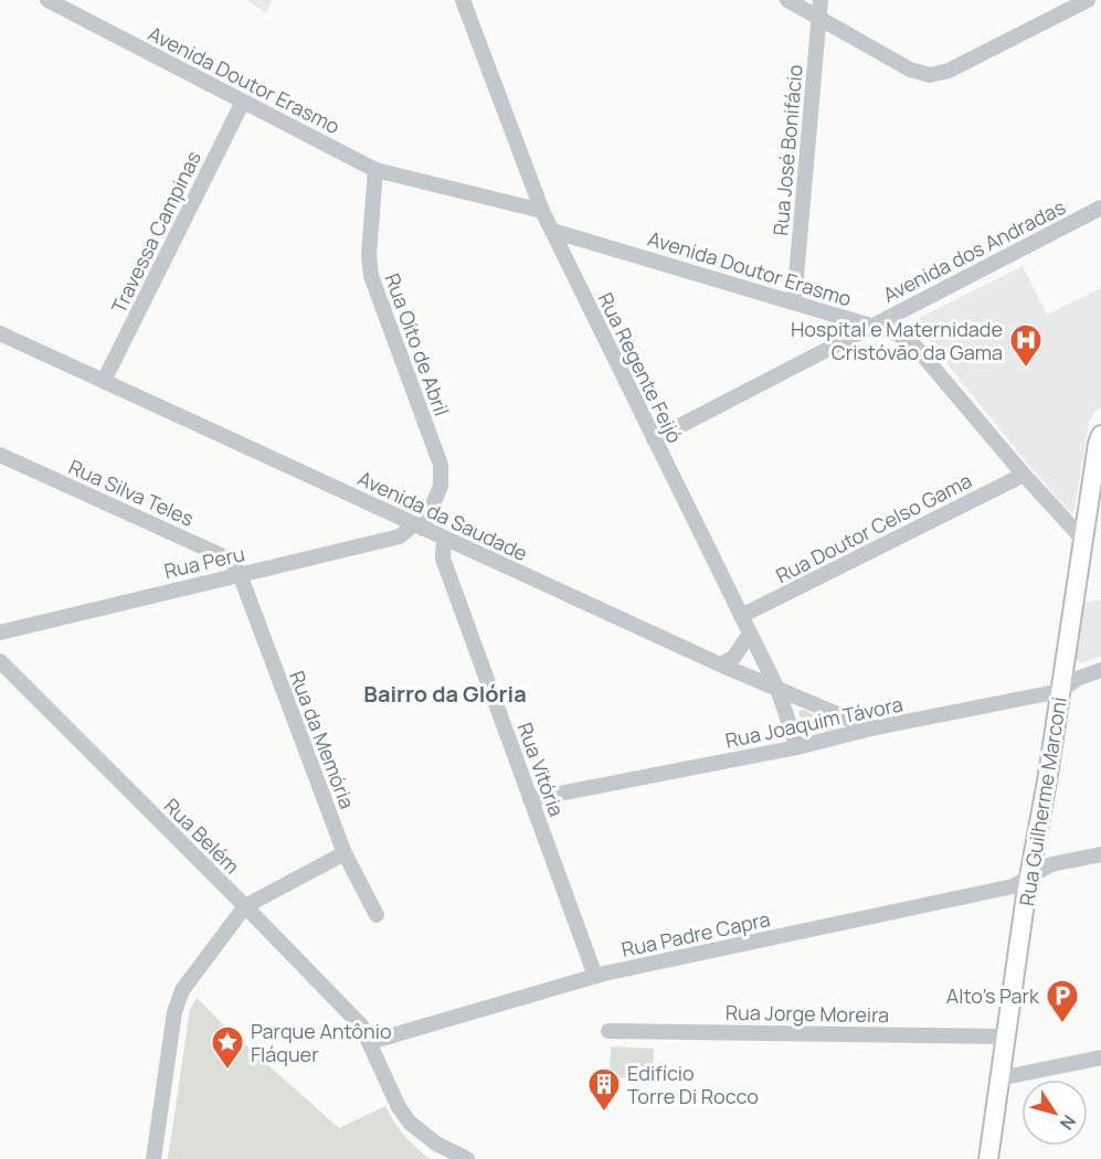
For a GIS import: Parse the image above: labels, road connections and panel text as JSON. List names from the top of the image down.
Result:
{
  "streets": {
    "main road": ["Rua Guilherme Marconi"],
    "street": [
      "Avenida Doutor Erasmo",
      "Rua José Bonifácio",
      "Travessa Campinas",
      "Avenida dos Andradas",
      "Rua Oito de Abril",
      "Rua Regente Feijó",
      "Rua Silva Teles",
      "Avenida da Saudade",
      "Rua Doutor Celso Gama",
      "Rua Peru",
      "Rua Joaquim Távora",
      "Rua da Memória",
      "Rua Vitória",
      "Rua Belém",
      "Rua Padre Capra",
      "Rua Jorge Moreira"
    ]
  },
  "crossings": [
    ["Avenida Doutor Erasmo", "Rua José Bonifácio"],
    ["Avenida Doutor Erasmo", "Travessa Campinas"],
    ["Avenida Doutor Erasmo", "Avenida dos Andradas"],
    ["Avenida Doutor Erasmo", "Rua Oito de Abril"],
    ["Avenida Doutor Erasmo", "Rua Regente Feijó"],
    ["Avenida Doutor Erasmo", "Rua Doutor Celso Gama"],
    ["Avenida Doutor Erasmo", "Rua Guilherme Marconi"],
    ["Travessa Campinas", "Avenida da Saudade"],
    ["Avenida dos Andradas", "Rua Regente Feijó"],
    ["Rua Oito de Abril", "Avenida da Saudade"],
    ["Rua Oito de Abril", "Rua Peru"],
    ["Rua Regente Feijó", "Avenida da Saudade"],
    ["Rua Regente Feijó", "Rua Doutor Celso Gama"],
    ["Rua Regente Feijó", "Rua Joaquim Távora"],
    ["Rua Silva Teles", "Rua Peru"],
    ["Rua Silva Teles", "Rua da Memória"],
    ["Avenida da Saudade", "Rua Peru"],
    ["Avenida da Saudade", "Rua Joaquim Távora"],
    ["Avenida da Saudade", "Rua Vitória"],
    ["Rua Peru", "Rua da Memória"],
    ["Rua Joaquim Távora", "Rua Vitória"],
    ["Rua Joaquim Távora", "Rua Guilherme Marconi"],
    ["Rua Vitória", "Rua Padre Capra"],
    ["Rua Guilherme Marconi", "Rua Padre Capra"],
    ["Rua Guilherme Marconi", "Rua Jorge Moreira"],
    ["Rua Belém", "Rua Padre Capra"]
  ],
  "districts": ["Bairro da Glória"],
  "places": {
    "hospital": ["Hospital e Maternidade Cristóvão da Gama"],
    "parking": ["Alto's Park"],
    "place": ["Parque Antônio Fláquer"],
    "building": ["Edifício Torre Di Rocco"]
  },
  "north": "bottom right"
}
